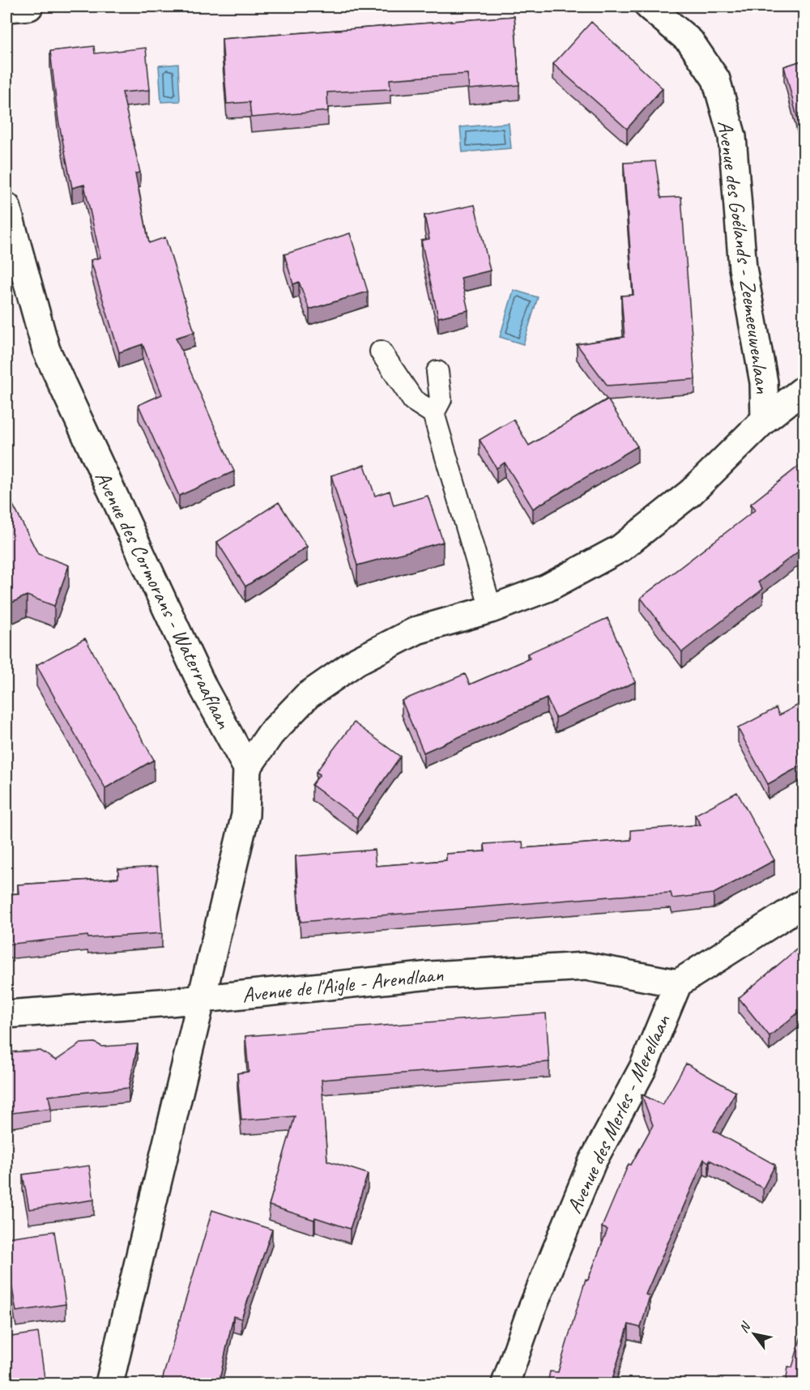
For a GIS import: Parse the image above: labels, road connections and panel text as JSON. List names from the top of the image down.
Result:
{
  "streets": {
    "street": [
      "Avenue des Goélands - Zeemeeuwenlaan",
      "Avenue des Cormorans - Waterraaflaan",
      "Avenue de l'Aigle - Arendlaan",
      "Avenue des Merles - Merellaan"
    ]
  },
  "crossings": [
    ["Avenue de l'Aigle - Arendlaan", "Avenue des Merles - Merellaan"]
  ],
  "north": "top left"
}
